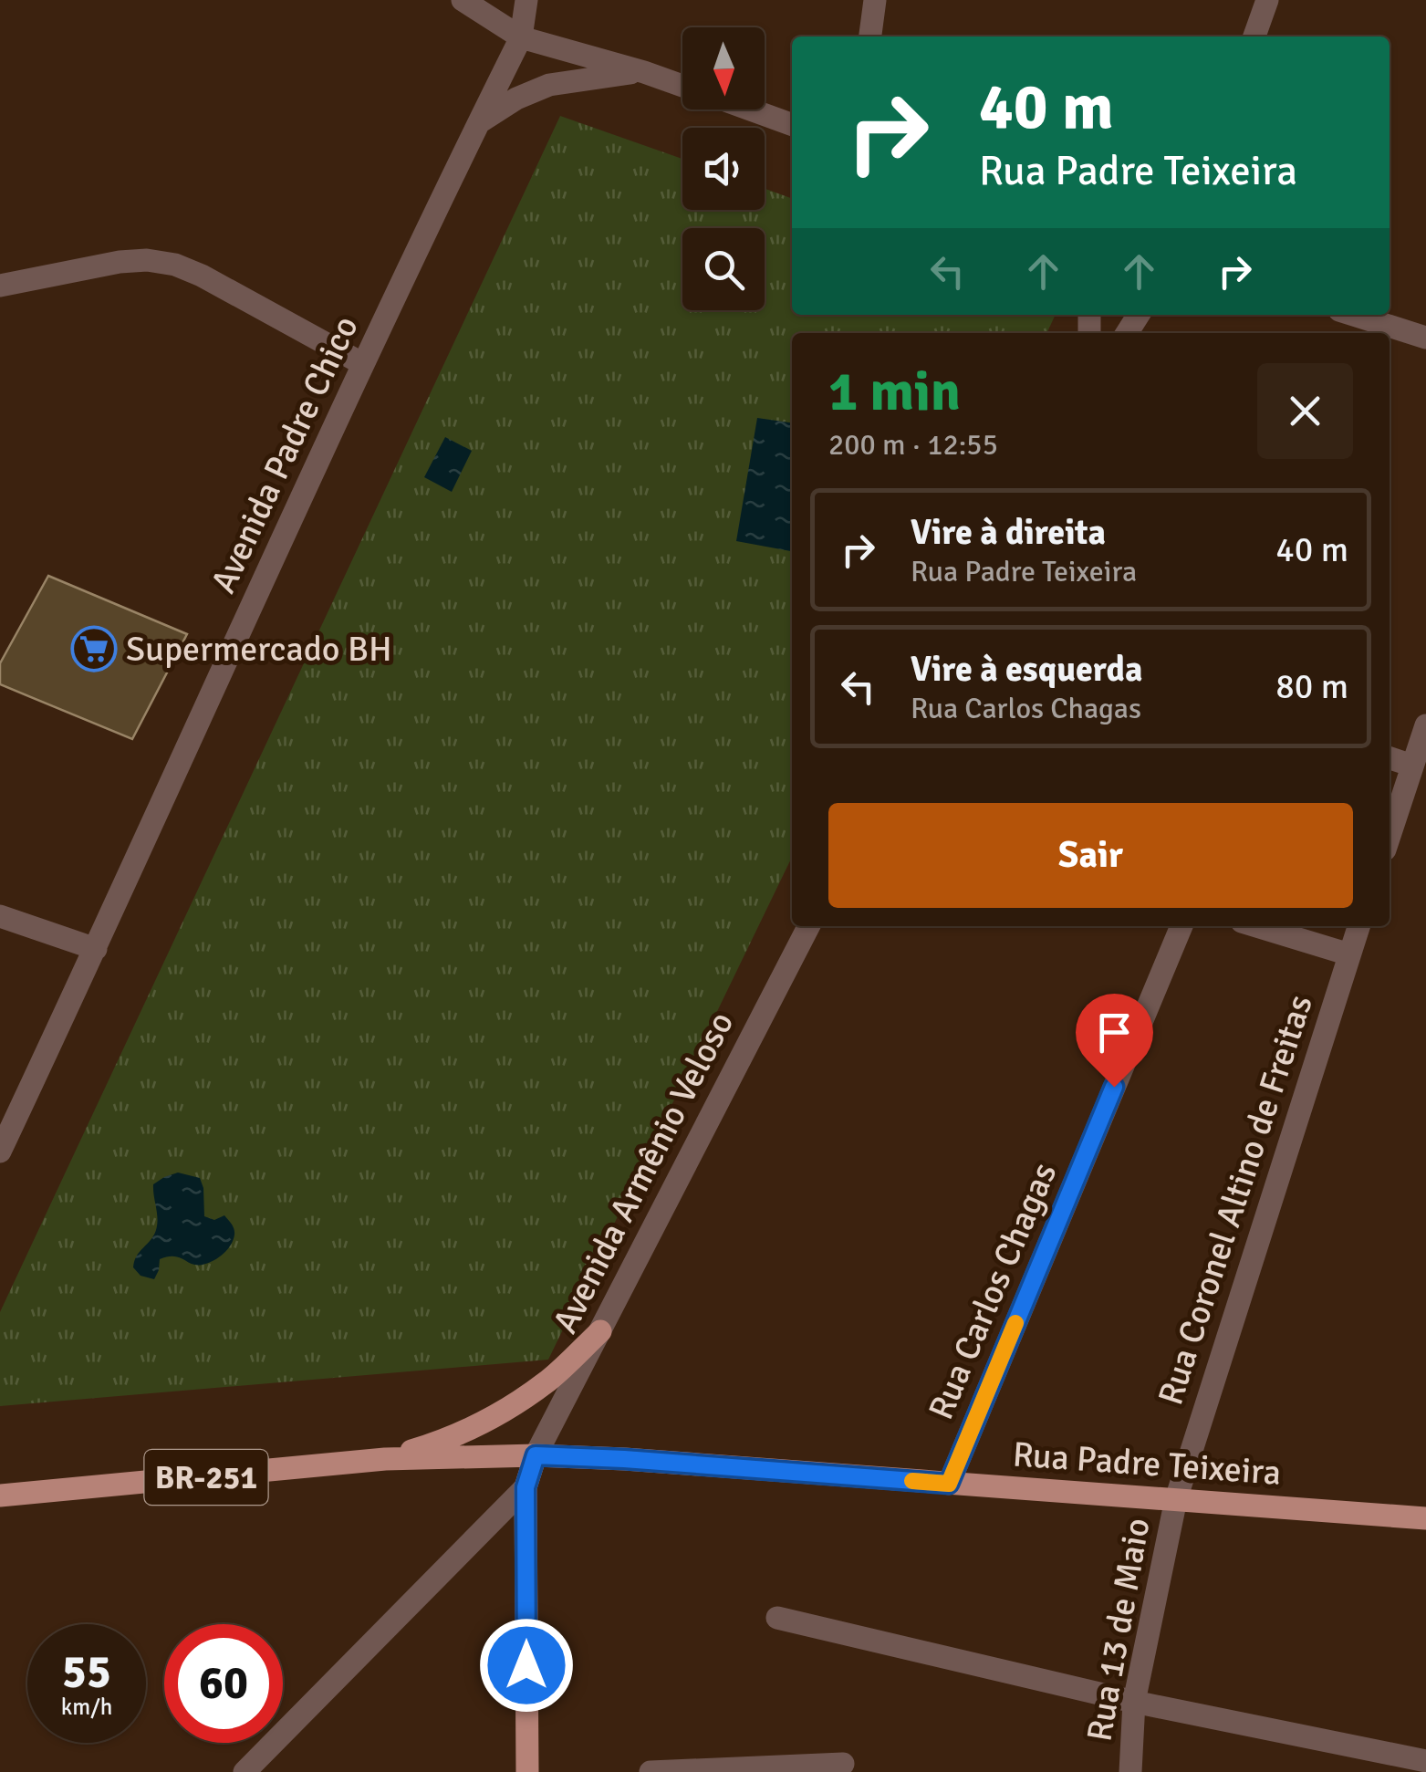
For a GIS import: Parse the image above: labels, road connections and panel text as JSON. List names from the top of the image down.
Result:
{
  "streets": {
    "main road": ["Rua Padre Teixeira", "BR-251"],
    "street": [
      "Avenida Padre Chico",
      "Avenida Armênio Veloso",
      "Rua Coronel Altino de Freitas",
      "Rua Carlos Chagas",
      "Rua 13 de Maio"
    ]
  },
  "crossings": [
    ["Avenida Armênio Veloso", "Rua Padre Teixeira"],
    ["Avenida Armênio Veloso", "BR-251"],
    ["Rua Coronel Altino de Freitas", "Rua Padre Teixeira"],
    ["Rua Coronel Altino de Freitas", "Rua 13 de Maio"],
    ["Rua Carlos Chagas", "Rua Padre Teixeira"],
    ["Rua Padre Teixeira", "BR-251"],
    ["Rua Padre Teixeira", "Rua 13 de Maio"]
  ],
  "places": {
    "supermarket": ["Supermercado BH"]
  },
  "north": "bottom",
  "page": {
    "turn": ["40 m", "Rua Padre Teixeira"],
    "heading": ["1 min", "200 m · 12:55"],
    "list": [
      {
        "name": "Vire à direita",
        "note": "Rua Padre Teixeira",
        "value": "40 m"
      },
      {
        "name": "Vire à esquerda",
        "note": "Rua Carlos Chagas",
        "value": "80 m"
      }
    ],
    "buttons": "Sair",
    "speed": "55 km/h",
    "limit": "60"
  }
}
